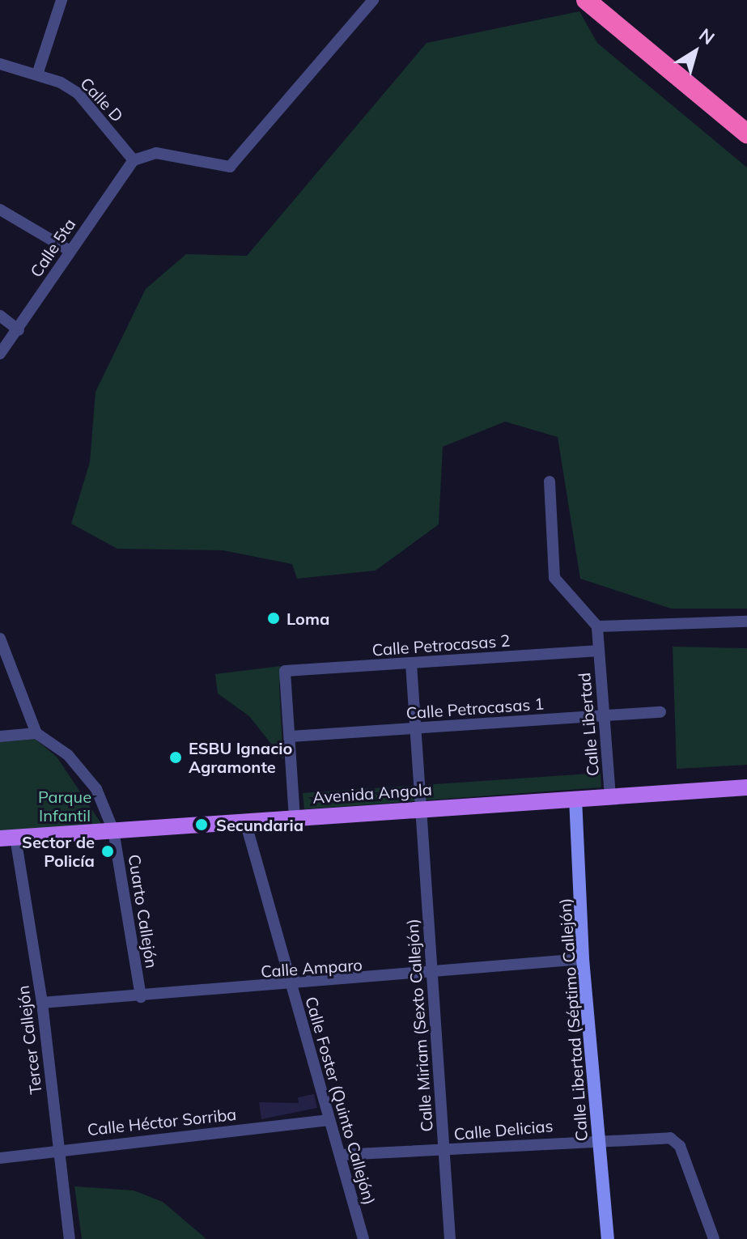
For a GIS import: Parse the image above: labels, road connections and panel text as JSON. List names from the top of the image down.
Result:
{
  "streets": {
    "main road": ["Avenida Angola"],
    "street": [
      "Calle D",
      "Calle 5ta",
      "Calle Petrocasas 2",
      "Calle Petrocasas 1",
      "Calle Libertad",
      "Cuarto Callejón",
      "Calle Amparo",
      "Calle Libertad (Séptimo Callejón)",
      "Calle Miriam (Sexto Callejón)",
      "Tercer Callejón",
      "Calle Foster (Quinto Callejón)",
      "Calle Héctor Sorriba",
      "Calle Delicias"
    ]
  },
  "crossings": [
    ["Calle D", "Calle 5ta"],
    ["Calle Petrocasas 2", "Calle Petrocasas 1"],
    ["Calle Petrocasas 2", "Calle Libertad"],
    ["Calle Petrocasas 2", "Calle Miriam (Sexto Callejón)"],
    ["Calle Petrocasas 1", "Calle Libertad"],
    ["Calle Petrocasas 1", "Calle Miriam (Sexto Callejón)"],
    ["Calle Libertad", "Avenida Angola"],
    ["Avenida Angola", "Cuarto Callejón"],
    ["Avenida Angola", "Calle Libertad (Séptimo Callejón)"],
    ["Avenida Angola", "Calle Miriam (Sexto Callejón)"],
    ["Avenida Angola", "Tercer Callejón"],
    ["Avenida Angola", "Calle Foster (Quinto Callejón)"],
    ["Cuarto Callejón", "Calle Amparo"],
    ["Calle Amparo", "Calle Libertad (Séptimo Callejón)"],
    ["Calle Amparo", "Calle Miriam (Sexto Callejón)"],
    ["Calle Amparo", "Tercer Callejón"],
    ["Calle Amparo", "Calle Foster (Quinto Callejón)"],
    ["Calle Libertad (Séptimo Callejón)", "Calle Delicias"],
    ["Calle Miriam (Sexto Callejón)", "Calle Delicias"],
    ["Tercer Callejón", "Calle Héctor Sorriba"],
    ["Calle Foster (Quinto Callejón)", "Calle Héctor Sorriba"],
    ["Calle Foster (Quinto Callejón)", "Calle Delicias"]
  ],
  "parks": ["Parque Infantil"],
  "places": [
    "Loma",
    "ESBU Ignacio Agramonte",
    "Secundaria",
    "Sector de Policía"
  ],
  "north": "top right"
}
